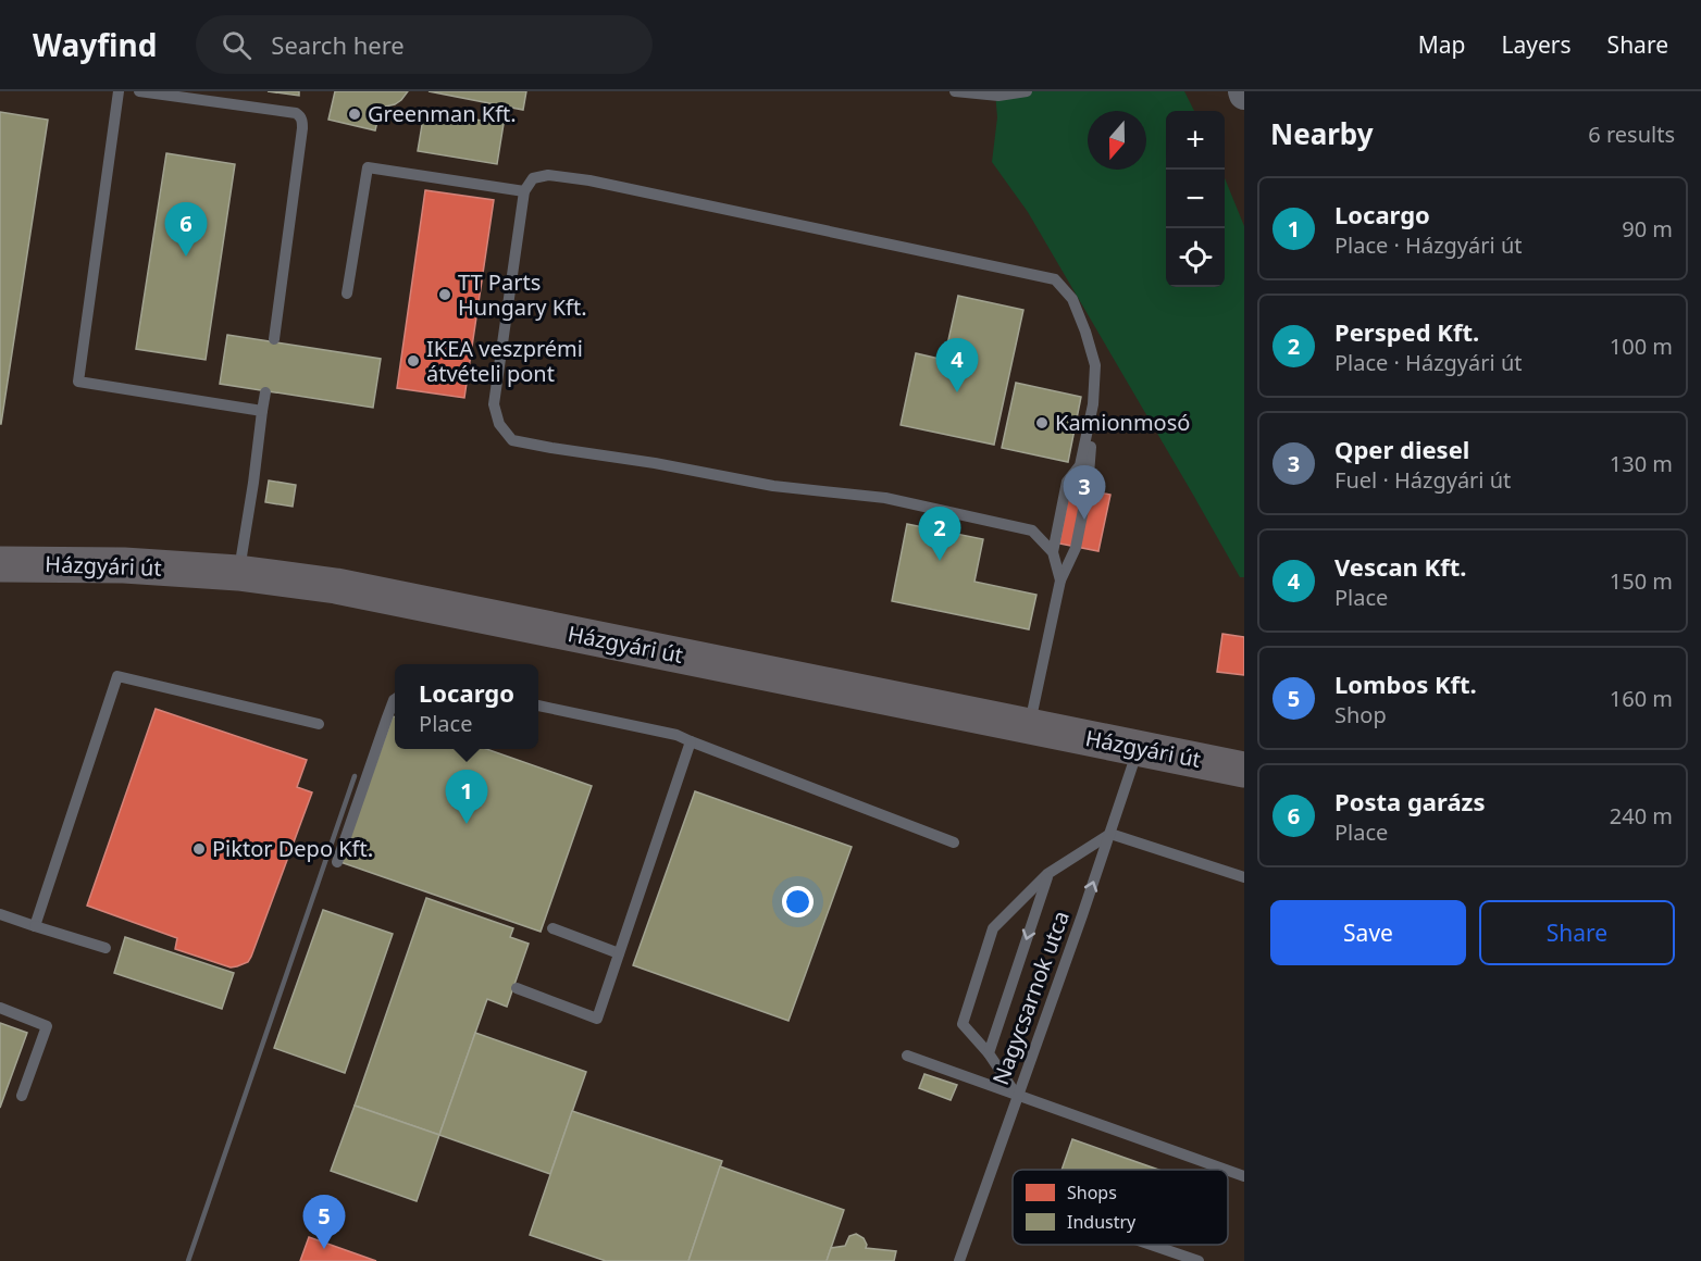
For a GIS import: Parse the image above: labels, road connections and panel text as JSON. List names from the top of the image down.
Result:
{
  "streets": {
    "main road": ["Házgyári út"],
    "lane": ["Nagycsarnok utca"]
  },
  "crossings": [
    ["Házgyári út", "Nagycsarnok utca"]
  ],
  "places": [
    "Greenman Kft.",
    "TT Parts Hungary Kft.",
    "IKEA veszprémi átvételi pont",
    "Kamionmosó",
    "Piktor Depo Kft."
  ],
  "legend": ["Shops", "Industry"],
  "north": "bottom",
  "page": {
    "header": "Wayfind",
    "search": "Search here",
    "nav": ["Map", "Layers", "Share"],
    "heading": ["Nearby", "6 results"],
    "map_buttons": ["+", "−"],
    "list": [
      {
        "mark": "1",
        "name": "Locargo",
        "note": "Place · Házgyári út",
        "value": "90 m"
      },
      {
        "mark": "2",
        "name": "Persped Kft.",
        "note": "Place · Házgyári út",
        "value": "100 m"
      },
      {
        "mark": "3",
        "name": "Qper diesel",
        "note": "Fuel · Házgyári út",
        "value": "130 m"
      },
      {
        "mark": "4",
        "name": "Vescan Kft.",
        "note": "Place",
        "value": "150 m"
      },
      {
        "mark": "5",
        "name": "Lombos Kft.",
        "note": "Shop",
        "value": "160 m"
      },
      {
        "mark": "6",
        "name": "Posta garázs",
        "note": "Place",
        "value": "240 m"
      }
    ],
    "pins": [
      "6",
      "4",
      "3",
      "2",
      "1",
      "5"
    ],
    "popup": ["Locargo", "Place"],
    "buttons": ["Save", "Share"]
  }
}
